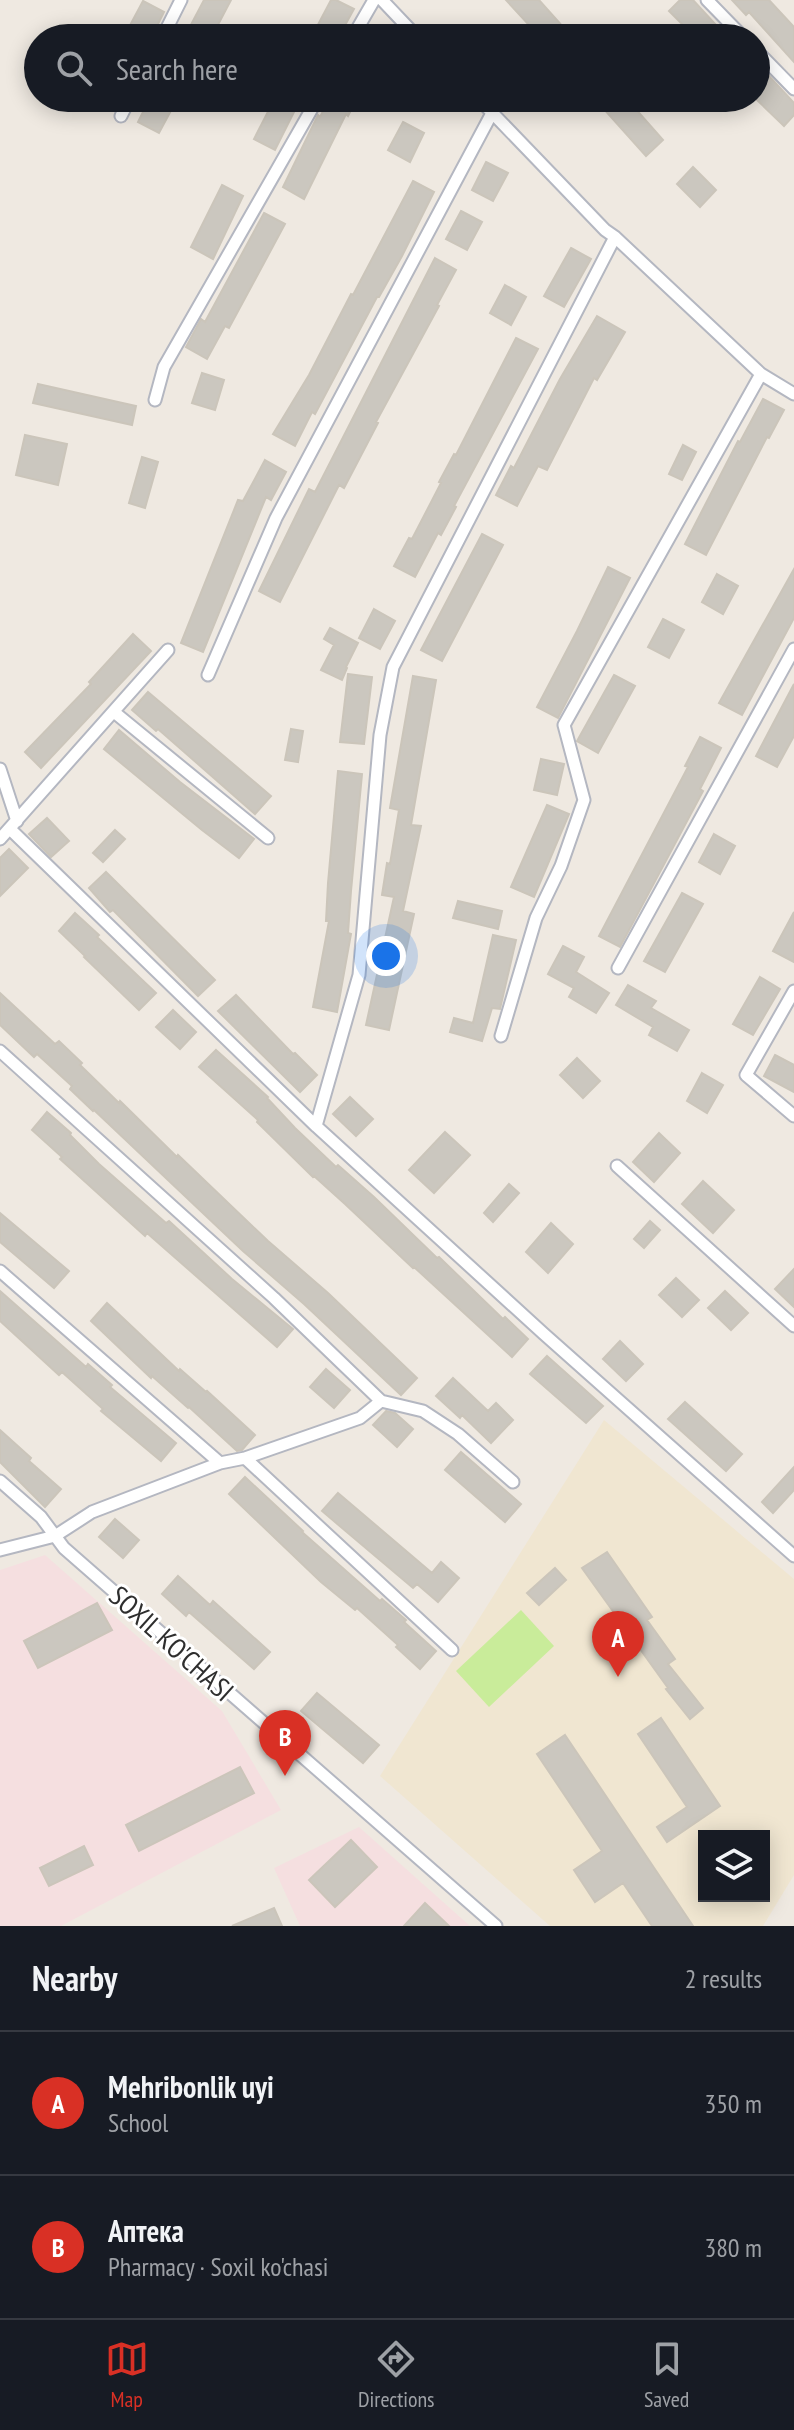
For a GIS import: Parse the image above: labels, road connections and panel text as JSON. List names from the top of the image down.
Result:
{
  "streets": {
    "street": ["SOXIL KO'CHASI"]
  },
  "page": {
    "search": "Search here",
    "pins": ["A", "B"],
    "heading": ["Nearby", "2 results"],
    "list": [
      {
        "mark": "A",
        "name": "Mehribonlik uyi",
        "note": "School",
        "value": "350 m"
      },
      {
        "mark": "B",
        "name": "Аптека",
        "note": "Pharmacy · Soxil ko'chasi",
        "value": "380 m"
      }
    ],
    "nav": ["Map", "Directions", "Saved"]
  }
}
